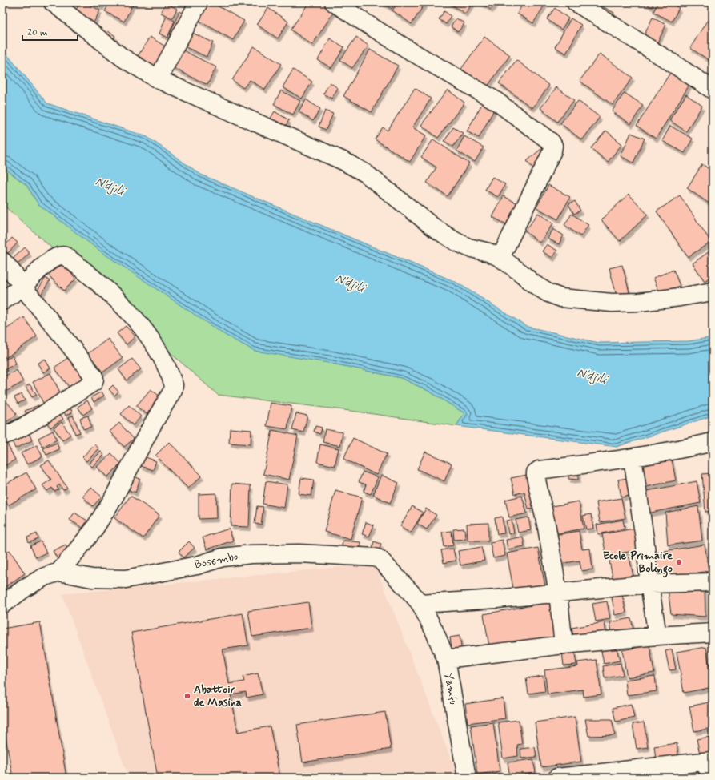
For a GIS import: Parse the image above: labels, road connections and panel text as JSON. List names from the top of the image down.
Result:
{
  "streets": {
    "street": ["Bosembo", "Yamfu"]
  },
  "crossings": [
    ["Bosembo", "Yamfu"]
  ],
  "water": ["N'djili"],
  "places": ["Ecole Primaire Bolingo", "Abattoir de Masina"],
  "scale_bar": "20 m"
}
